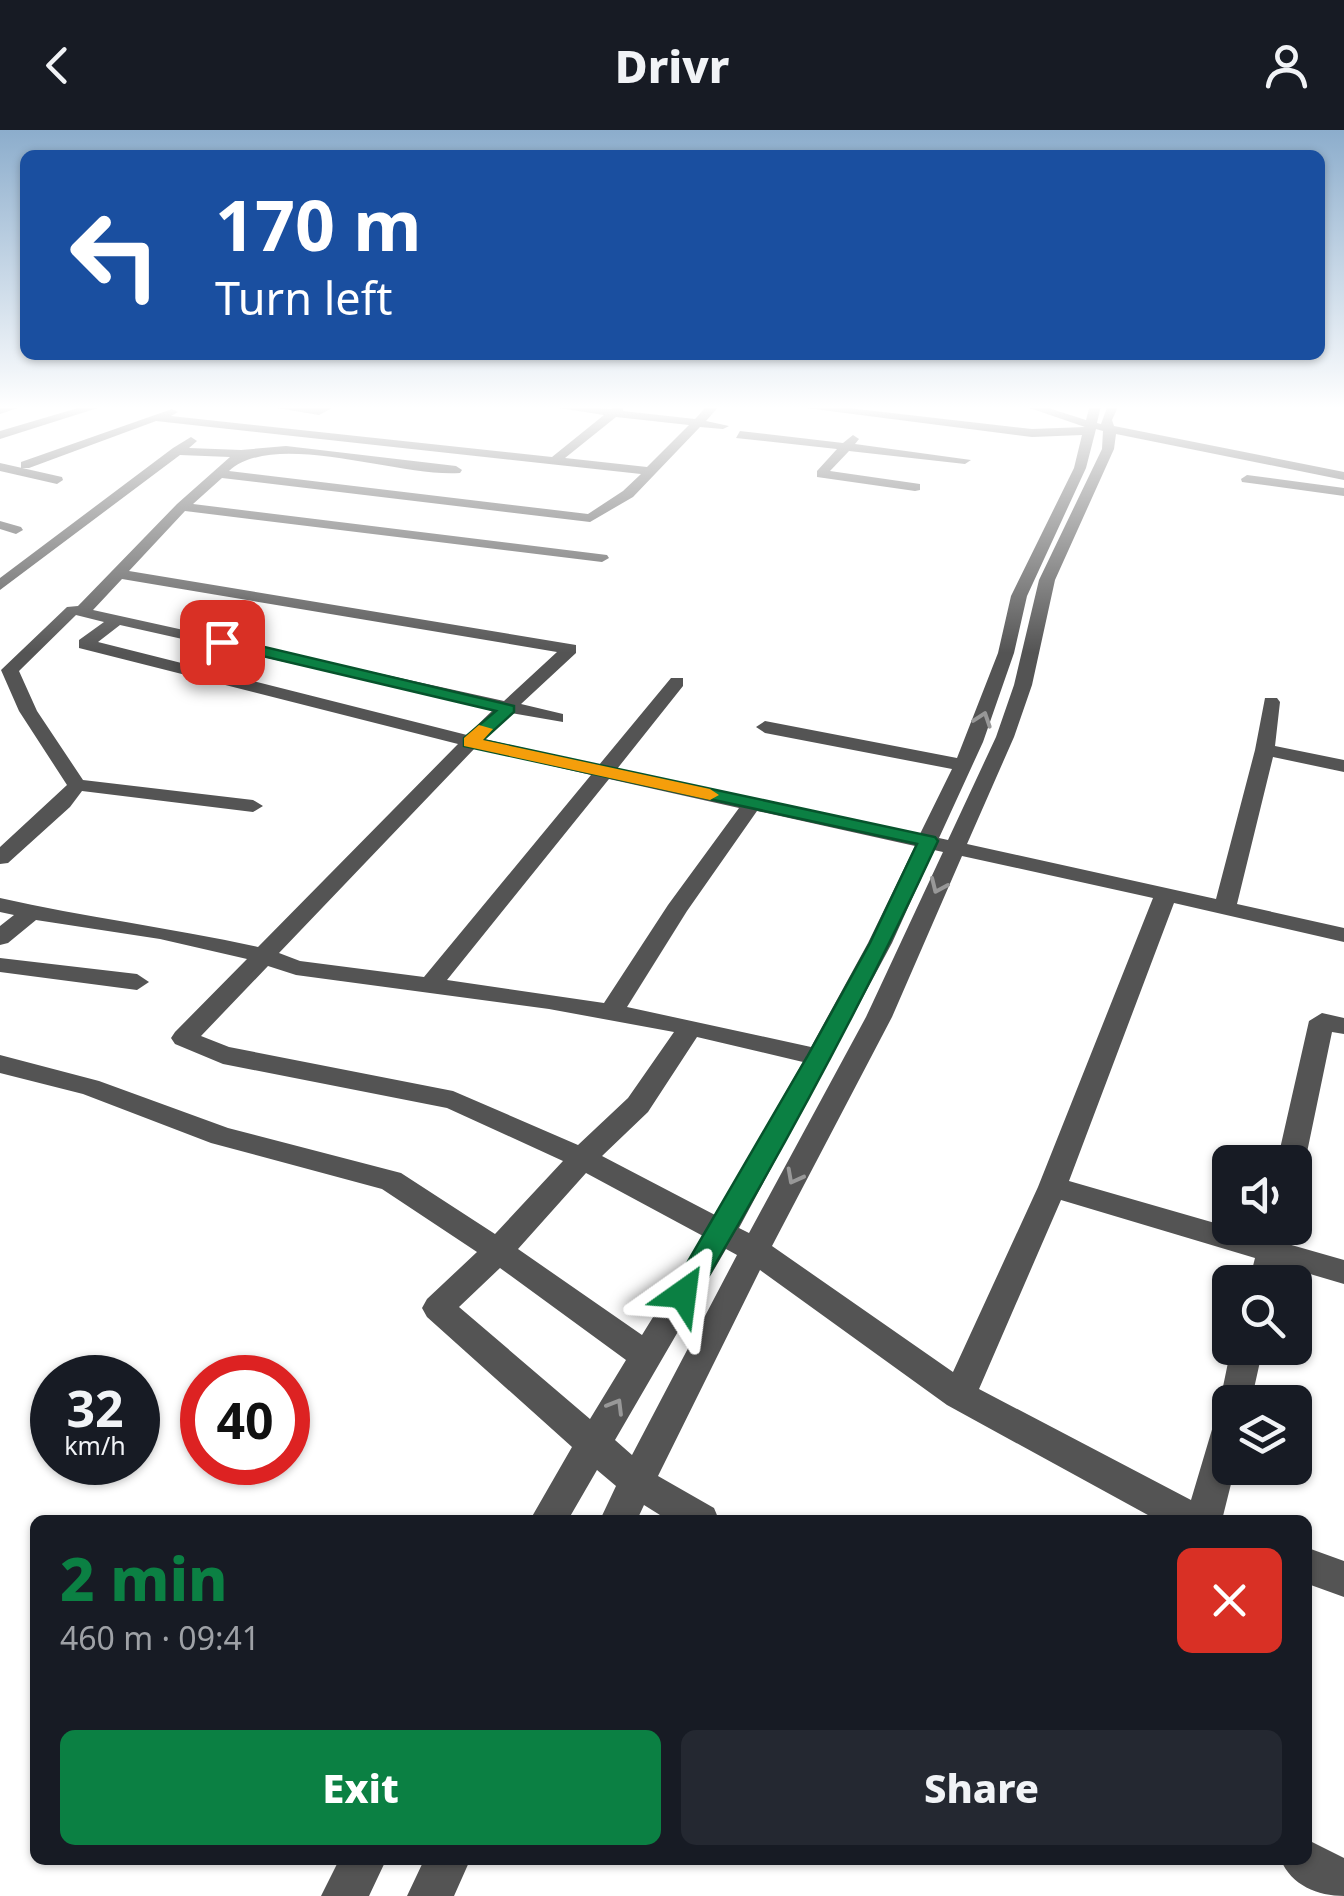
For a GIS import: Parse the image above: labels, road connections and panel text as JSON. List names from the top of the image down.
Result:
{
  "page": {
    "header": "Drivr",
    "turn": ["170 m", "Turn left"],
    "speed": "32 km/h",
    "limit": "40",
    "heading": ["2 min", "460 m · 09:41"],
    "buttons": ["Exit", "Share"]
  }
}
